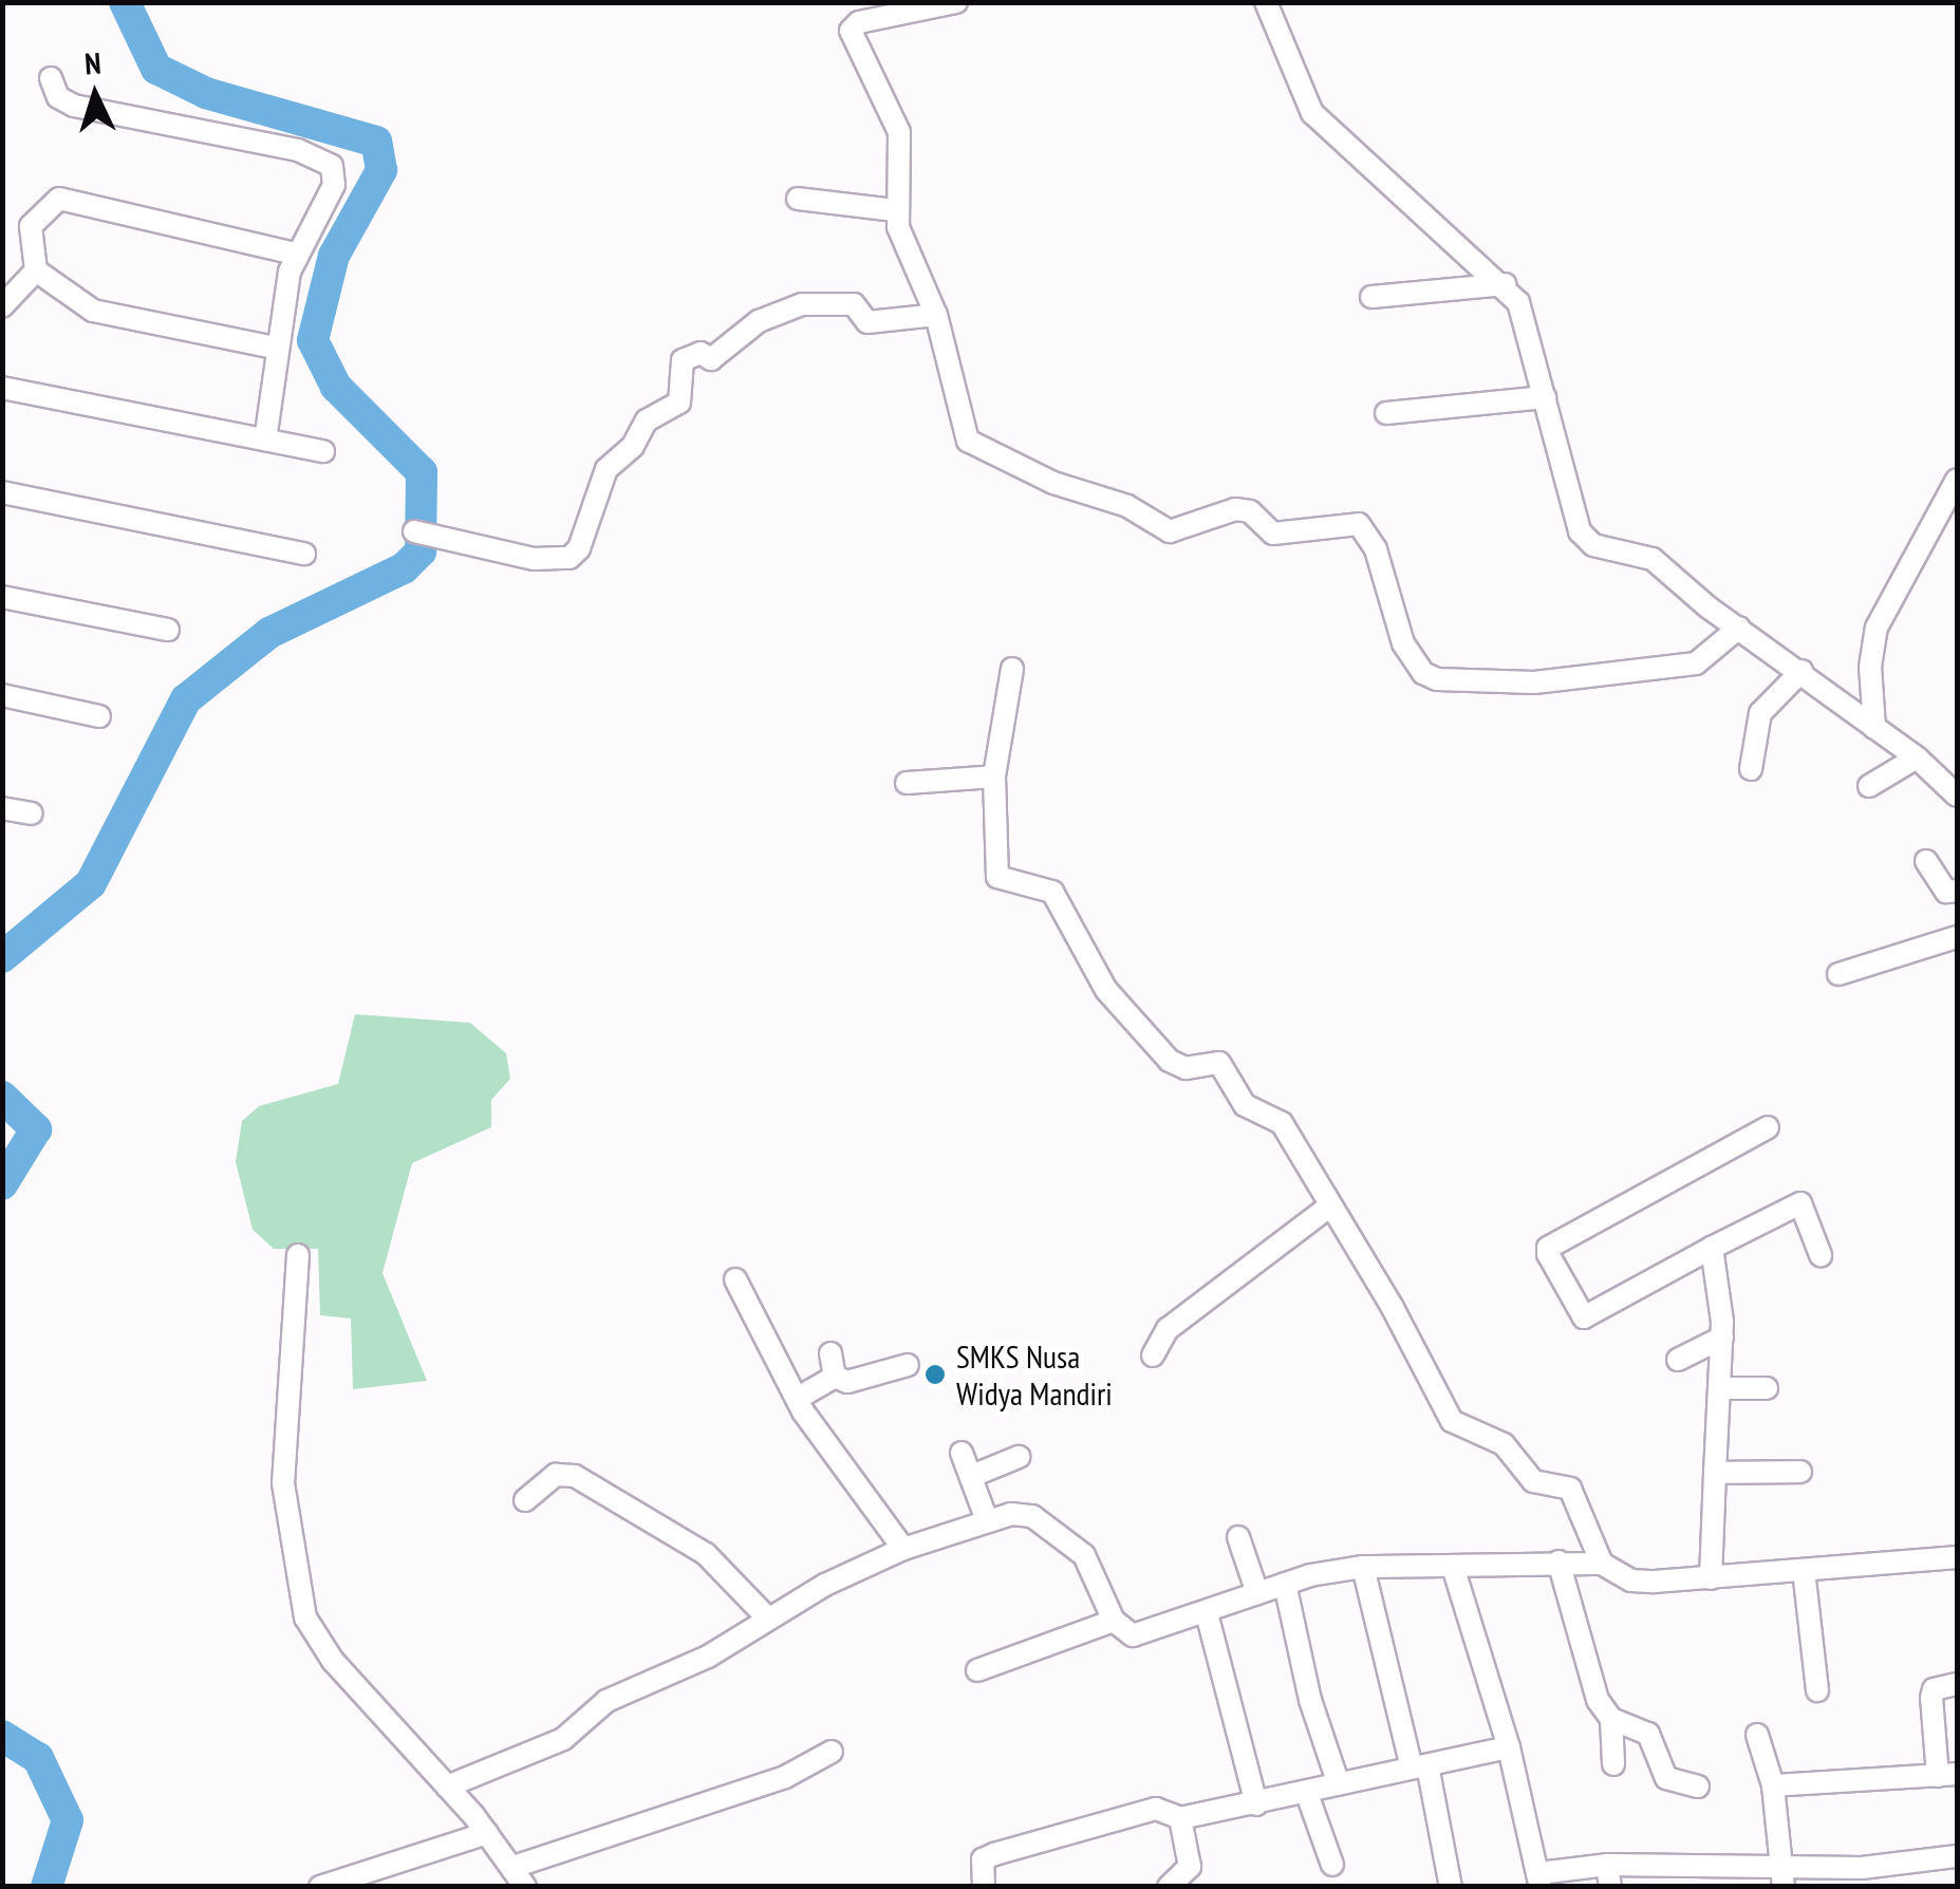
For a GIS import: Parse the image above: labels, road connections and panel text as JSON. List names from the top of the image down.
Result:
{
  "places": ["SMKS Nusa Widya Mandiri"],
  "north": "top"
}
